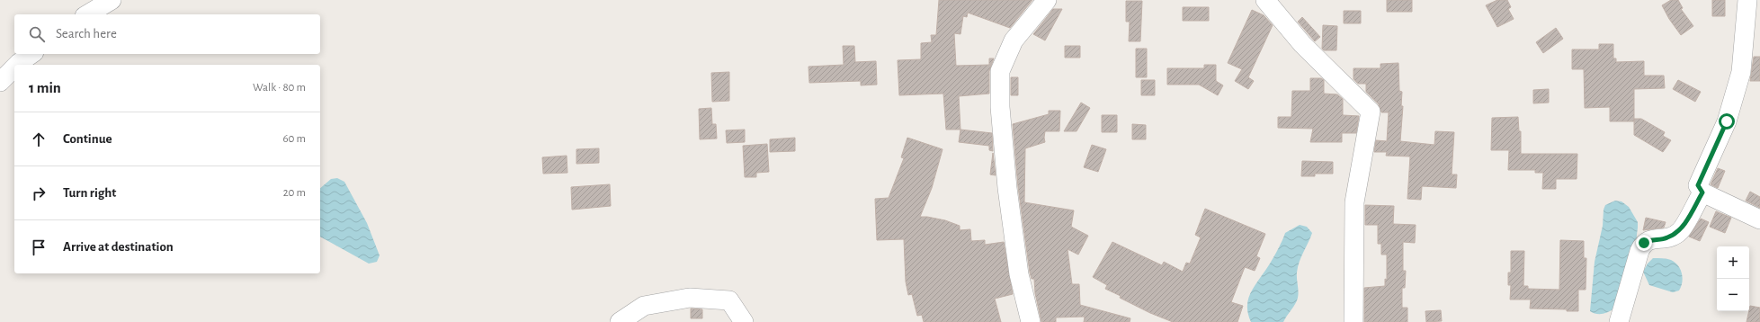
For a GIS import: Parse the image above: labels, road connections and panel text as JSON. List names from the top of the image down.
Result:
{
  "page": {
    "search": "Search here",
    "heading": ["1 min", "Walk · 80 m"],
    "list": [
      ["Continue", "60 m"],
      ["Turn right", "20 m"],
      "Arrive at destination"
    ],
    "map_buttons": ["+", "−"]
  }
}
